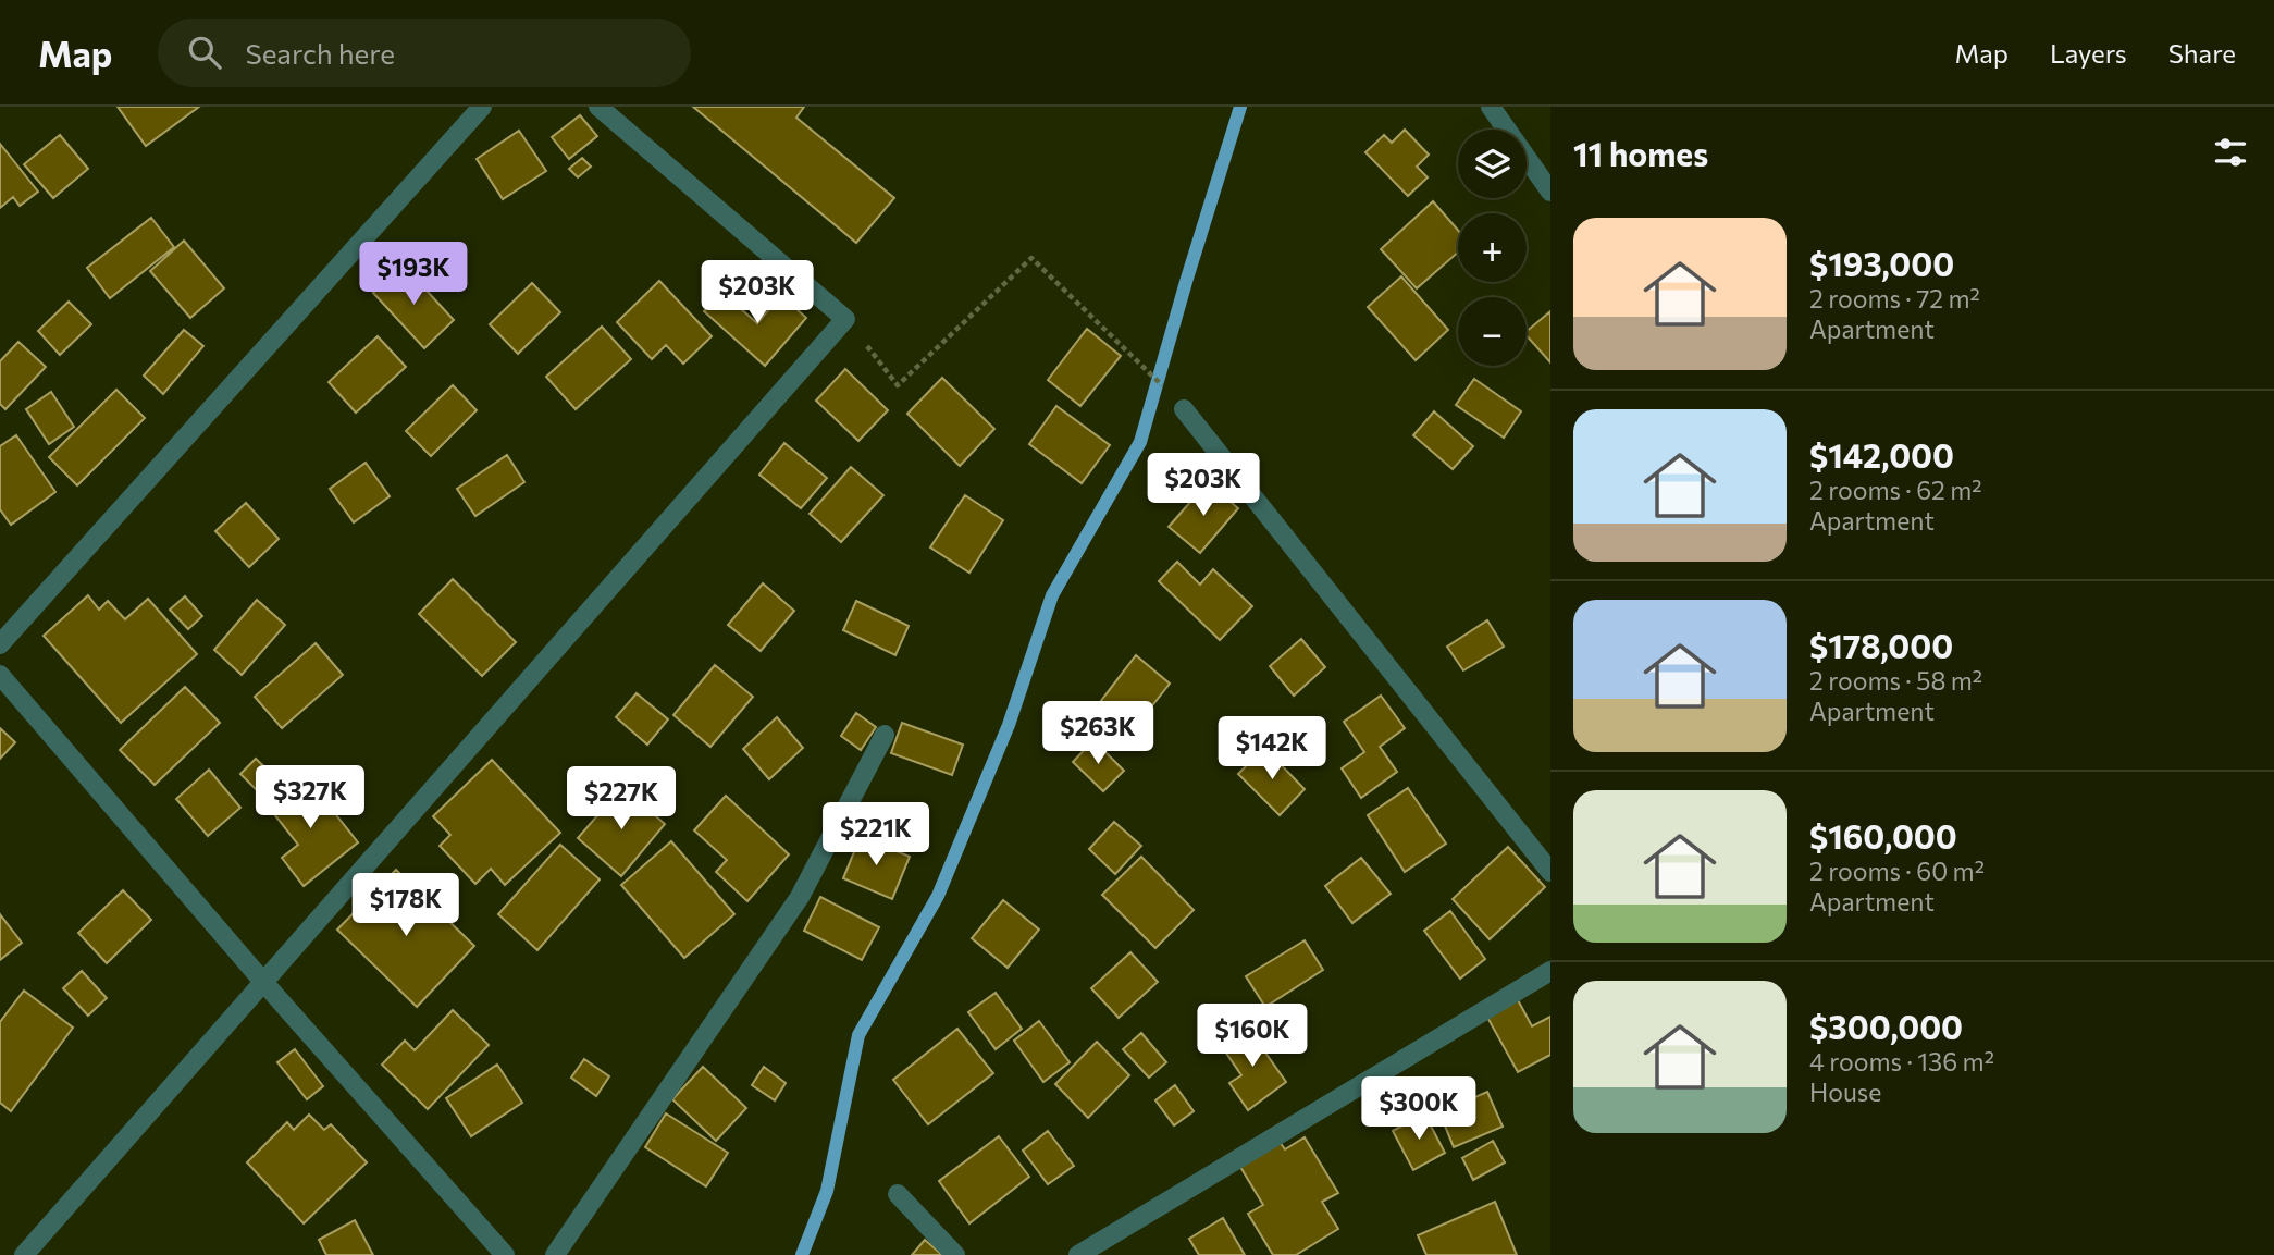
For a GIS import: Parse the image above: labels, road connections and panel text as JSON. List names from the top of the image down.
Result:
{
  "page": {
    "header": "Map",
    "search": "Search here",
    "nav": ["Map", "Layers", "Share"],
    "heading": "11 homes",
    "map_buttons": ["+", "−"],
    "list": [
      {
        "name": "$193,000",
        "note": "2 rooms · 72 m² · Apartment"
      },
      {
        "name": "$142,000",
        "note": "2 rooms · 62 m² · Apartment"
      },
      {
        "name": "$178,000",
        "note": "2 rooms · 58 m² · Apartment"
      },
      {
        "name": "$160,000",
        "note": "2 rooms · 60 m² · Apartment"
      },
      {
        "name": "$300,000",
        "note": "4 rooms · 136 m² · House"
      }
    ],
    "price": [
      "$193K",
      "$203K",
      "$203K",
      "$263K",
      "$142K",
      "$327K",
      "$227K",
      "$221K",
      "$178K",
      "$160K",
      "$300K"
    ]
  }
}
